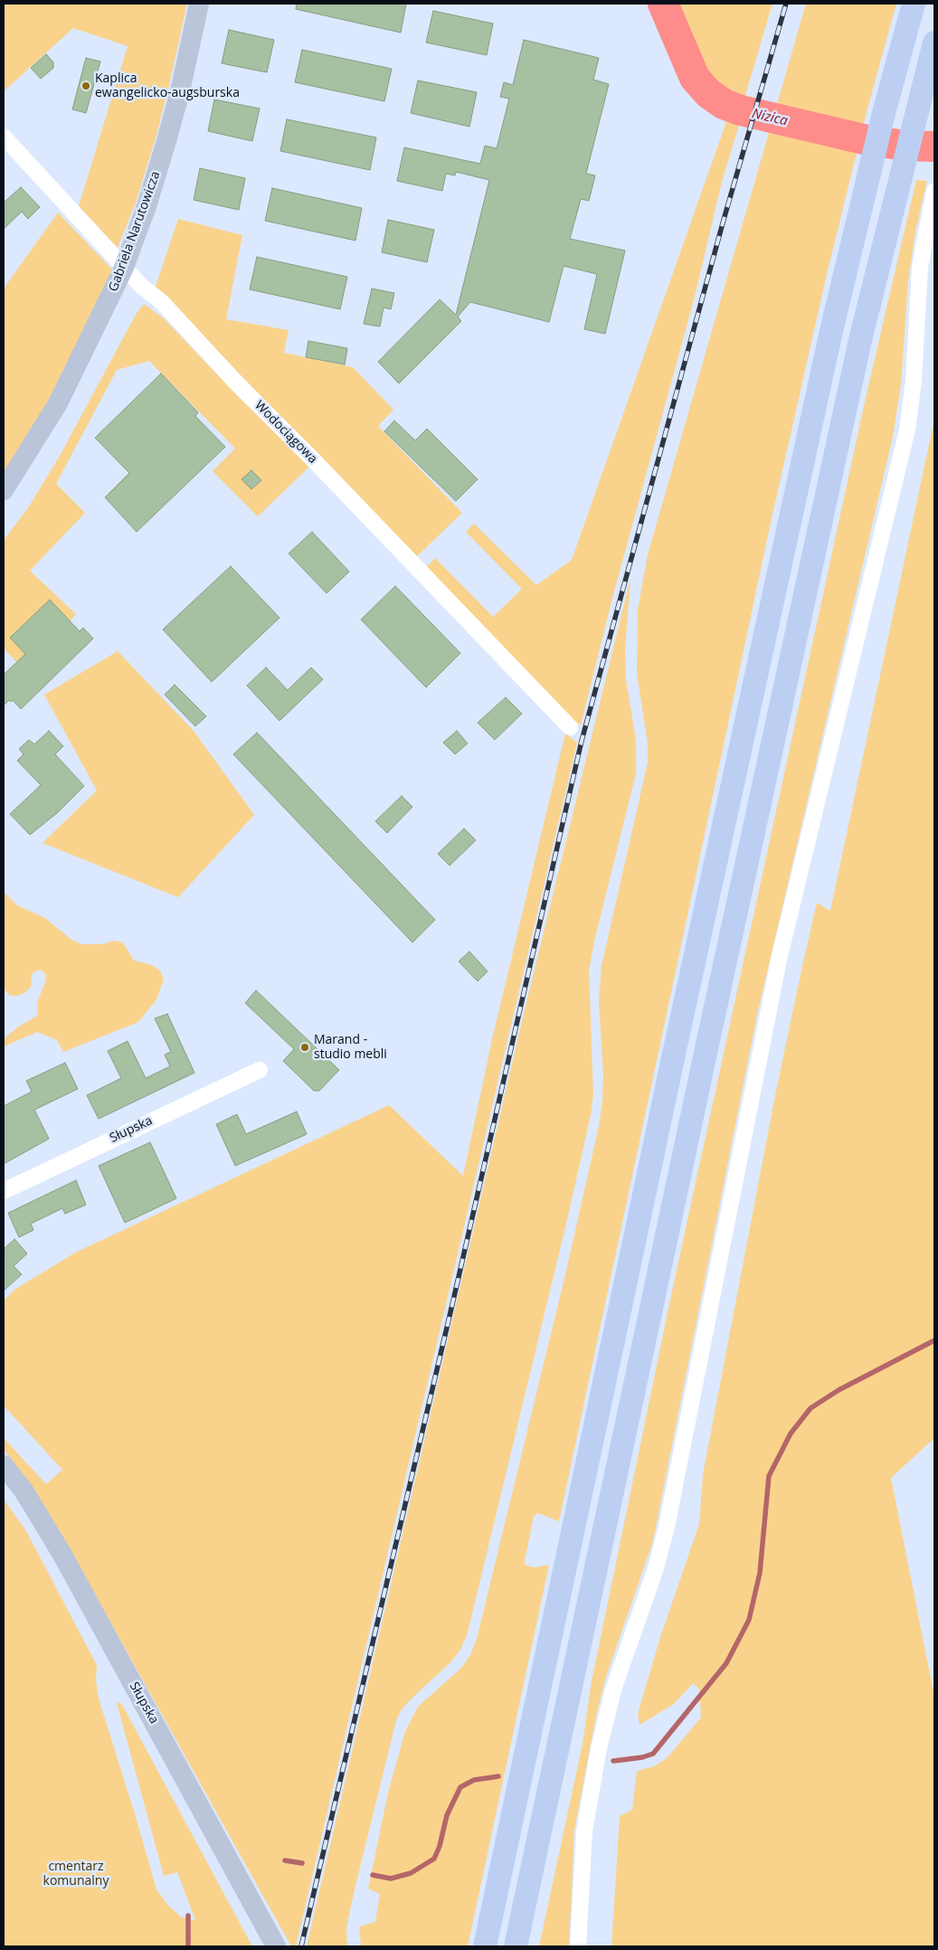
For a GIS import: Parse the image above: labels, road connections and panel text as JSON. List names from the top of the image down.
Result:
{
  "streets": {
    "main road": ["Gabriela Narutowicza", "Słupska"],
    "street": ["Wodociągowa"]
  },
  "crossings": [
    ["Gabriela Narutowicza", "Wodociągowa"]
  ],
  "water": ["Nizica"],
  "parks": ["cmentarz komunalny"],
  "places": ["Kaplica ewangelicko-augsburska", "Marand - studio mebli"]
}
